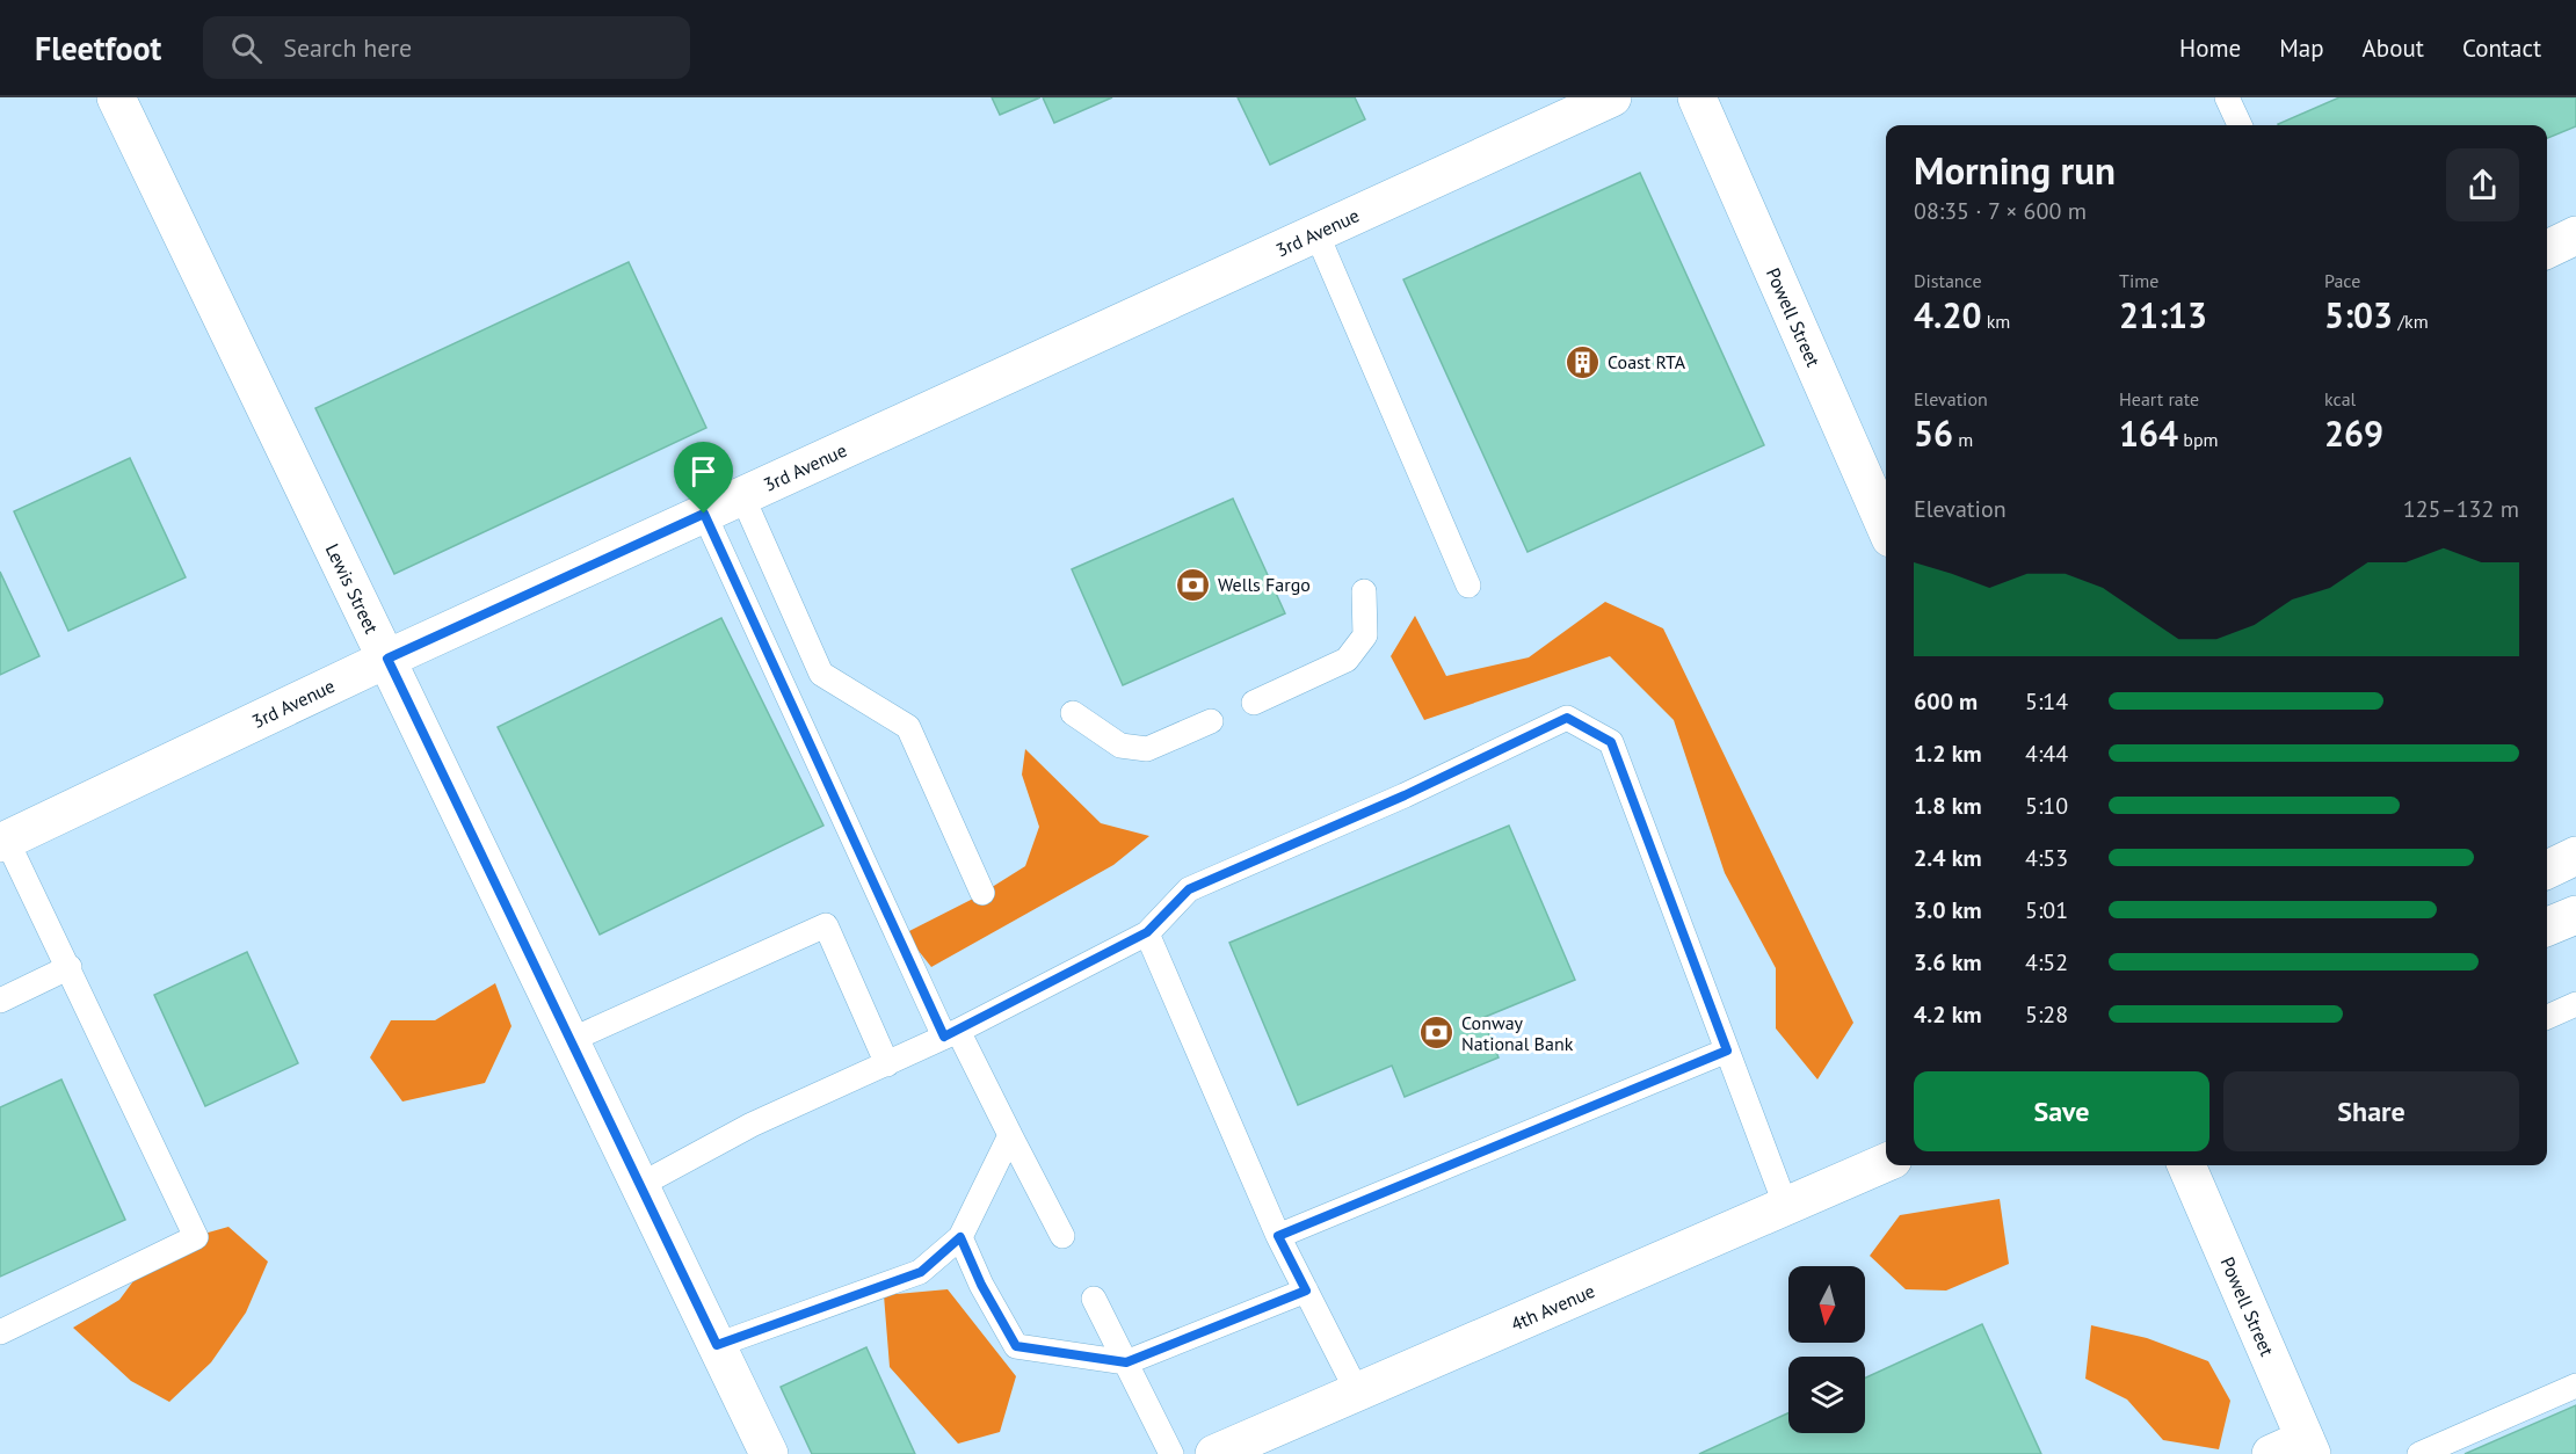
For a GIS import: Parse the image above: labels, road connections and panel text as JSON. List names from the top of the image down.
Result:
{
  "streets": {
    "main road": [
      "3rd Avenue",
      "Powell Street",
      "Lewis Street",
      "4th Avenue"
    ]
  },
  "crossings": [
    ["3rd Avenue", "Lewis Street"]
  ],
  "places": {
    "building": ["Coast RTA"],
    "bank": ["Wells Fargo", "Conway National Bank"]
  },
  "north": "bottom",
  "page": {
    "header": "Fleetfoot",
    "search": "Search here",
    "nav": [
      "Home",
      "Map",
      "About",
      "Contact"
    ],
    "heading": ["Morning run", "08:35 · 7 × 600 m"],
    "stats": [
      ["Distance", "4.20 km"],
      ["Time", "21:13"],
      ["Pace", "5:03 /km"],
      ["Elevation", "56 m"],
      ["Heart rate", "164 bpm"],
      ["kcal", "269"]
    ],
    "chart": ["Elevation", "125–132 m"],
    "list": [
      {
        "name": "600 m",
        "note": "5:14"
      },
      {
        "name": "1.2 km",
        "note": "4:44"
      },
      {
        "name": "1.8 km",
        "note": "5:10"
      },
      {
        "name": "2.4 km",
        "note": "4:53"
      },
      {
        "name": "3.0 km",
        "note": "5:01"
      },
      {
        "name": "3.6 km",
        "note": "4:52"
      },
      {
        "name": "4.2 km",
        "note": "5:28"
      }
    ],
    "buttons": ["Save", "Share"]
  }
}
